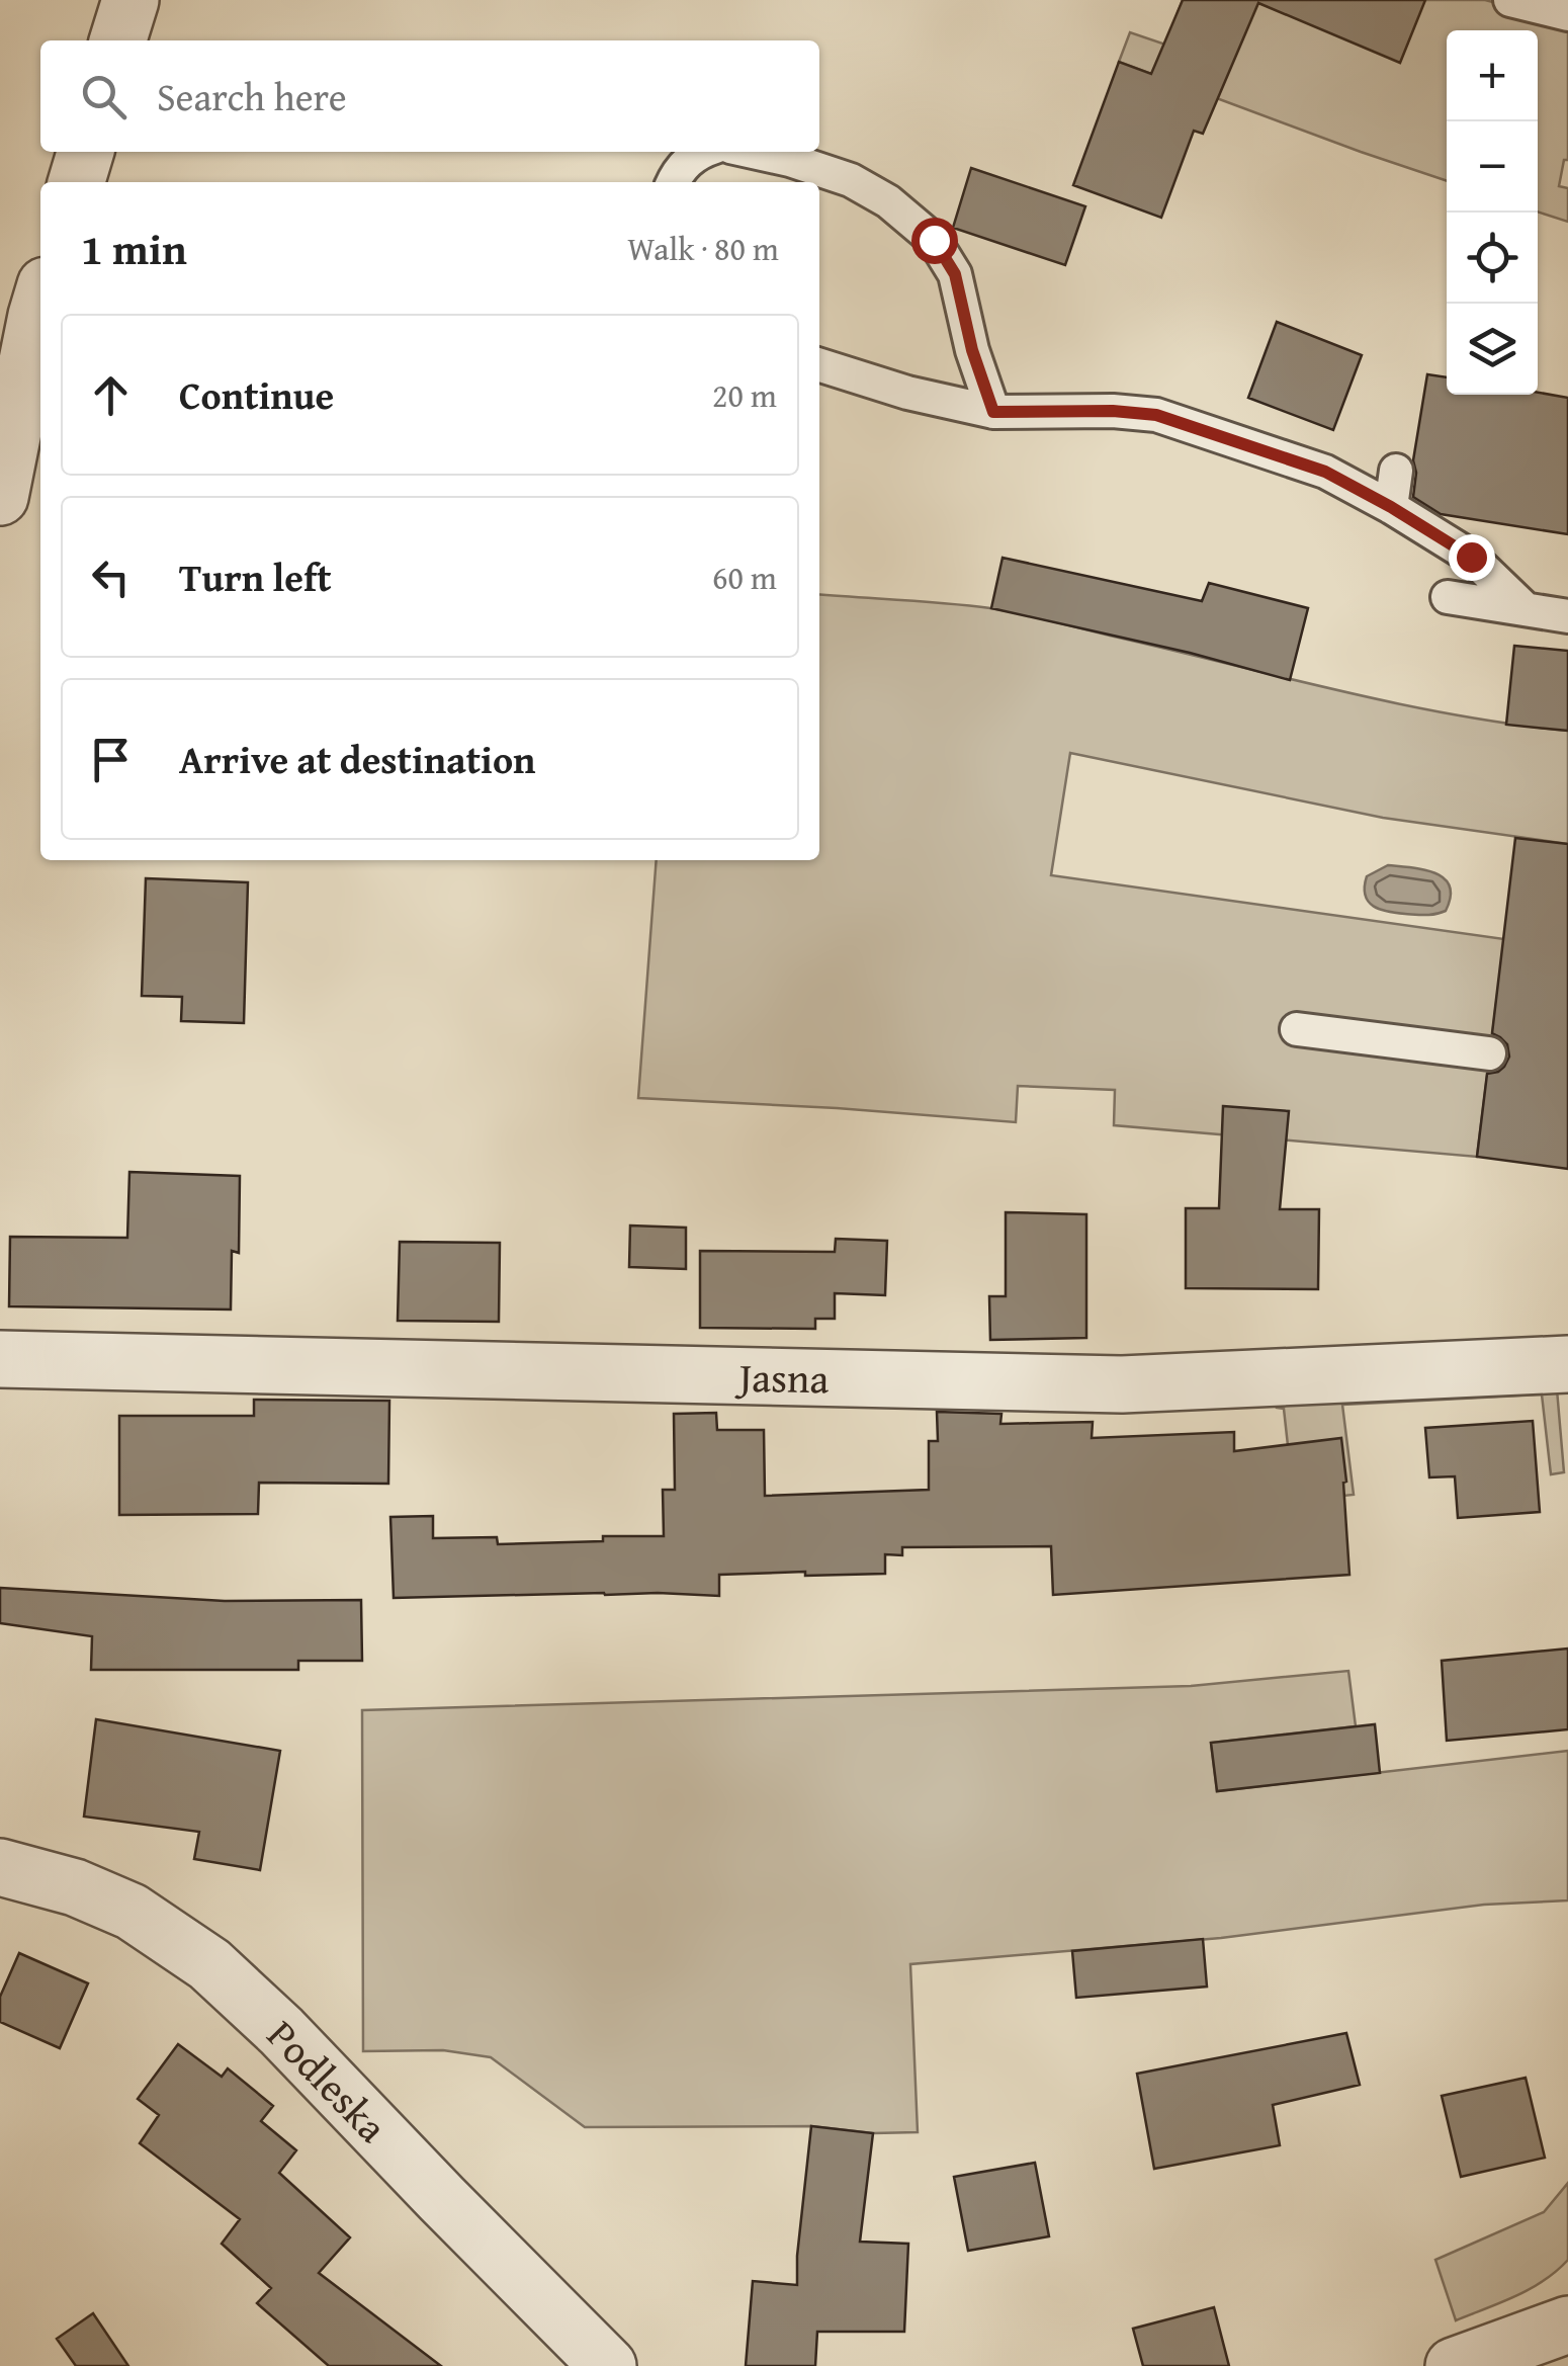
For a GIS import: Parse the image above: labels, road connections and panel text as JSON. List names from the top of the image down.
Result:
{
  "streets": {
    "street": ["Jasna", "Podleska"]
  },
  "page": {
    "map_buttons": ["+", "−"],
    "search": "Search here",
    "heading": ["1 min", "Walk · 80 m"],
    "list": [
      ["Continue", "20 m"],
      ["Turn left", "60 m"],
      "Arrive at destination"
    ]
  }
}
